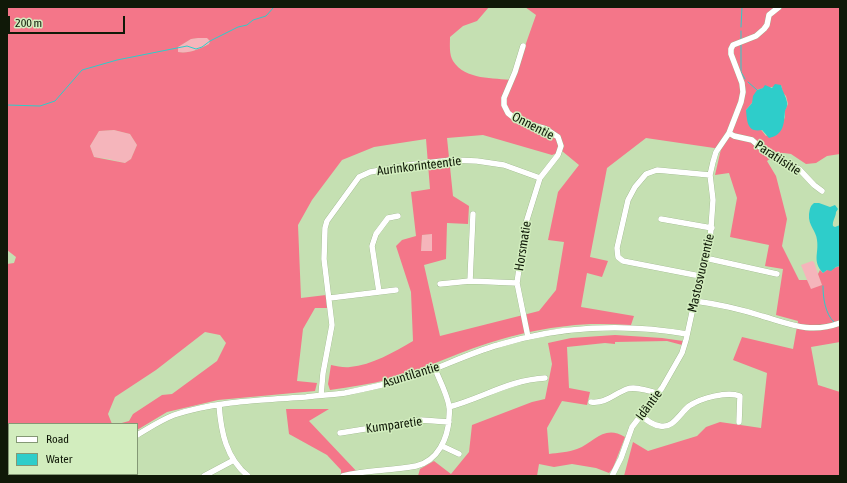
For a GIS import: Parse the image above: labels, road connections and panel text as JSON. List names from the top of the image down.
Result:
{
  "streets": {
    "street": [
      "Onnentie",
      "Paratiisitie",
      "Aurinkorinteentie",
      "Horsmatie",
      "Mastosvuorentie",
      "Asuntilantie",
      "Idäntie",
      "Kumparetie"
    ]
  },
  "crossings": [
    ["Onnentie", "Horsmatie"],
    ["Paratiisitie", "Mastosvuorentie"],
    ["Aurinkorinteentie", "Horsmatie"],
    ["Aurinkorinteentie", "Asuntilantie"],
    ["Horsmatie", "Asuntilantie"],
    ["Mastosvuorentie", "Asuntilantie"],
    ["Mastosvuorentie", "Idäntie"],
    ["Asuntilantie", "Idäntie"]
  ],
  "legend": ["Road", "Water"],
  "scale_bar": "200 m"
}
